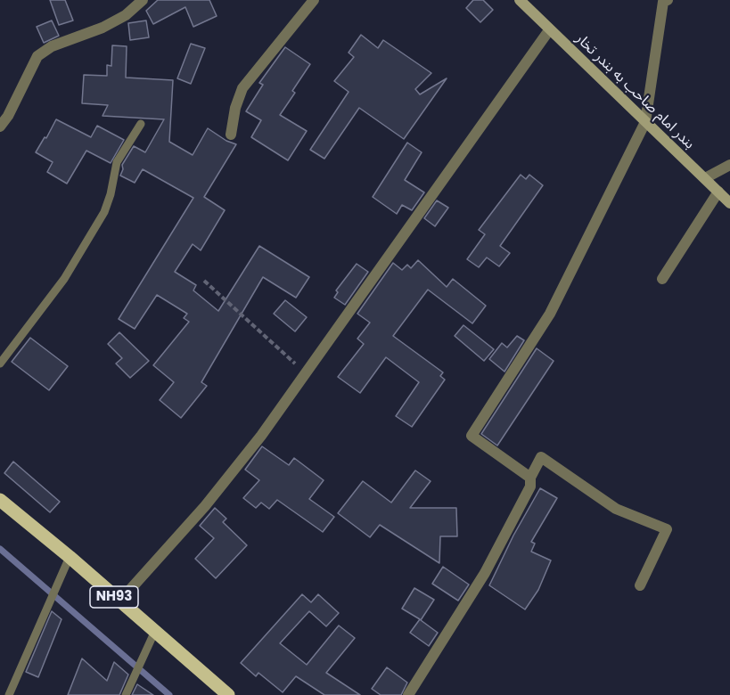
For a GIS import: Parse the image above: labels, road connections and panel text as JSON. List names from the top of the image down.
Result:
{
  "streets": {
    "main road": ["بندر امام صاحب به بندر تخار", "NH93"]
  }
}
